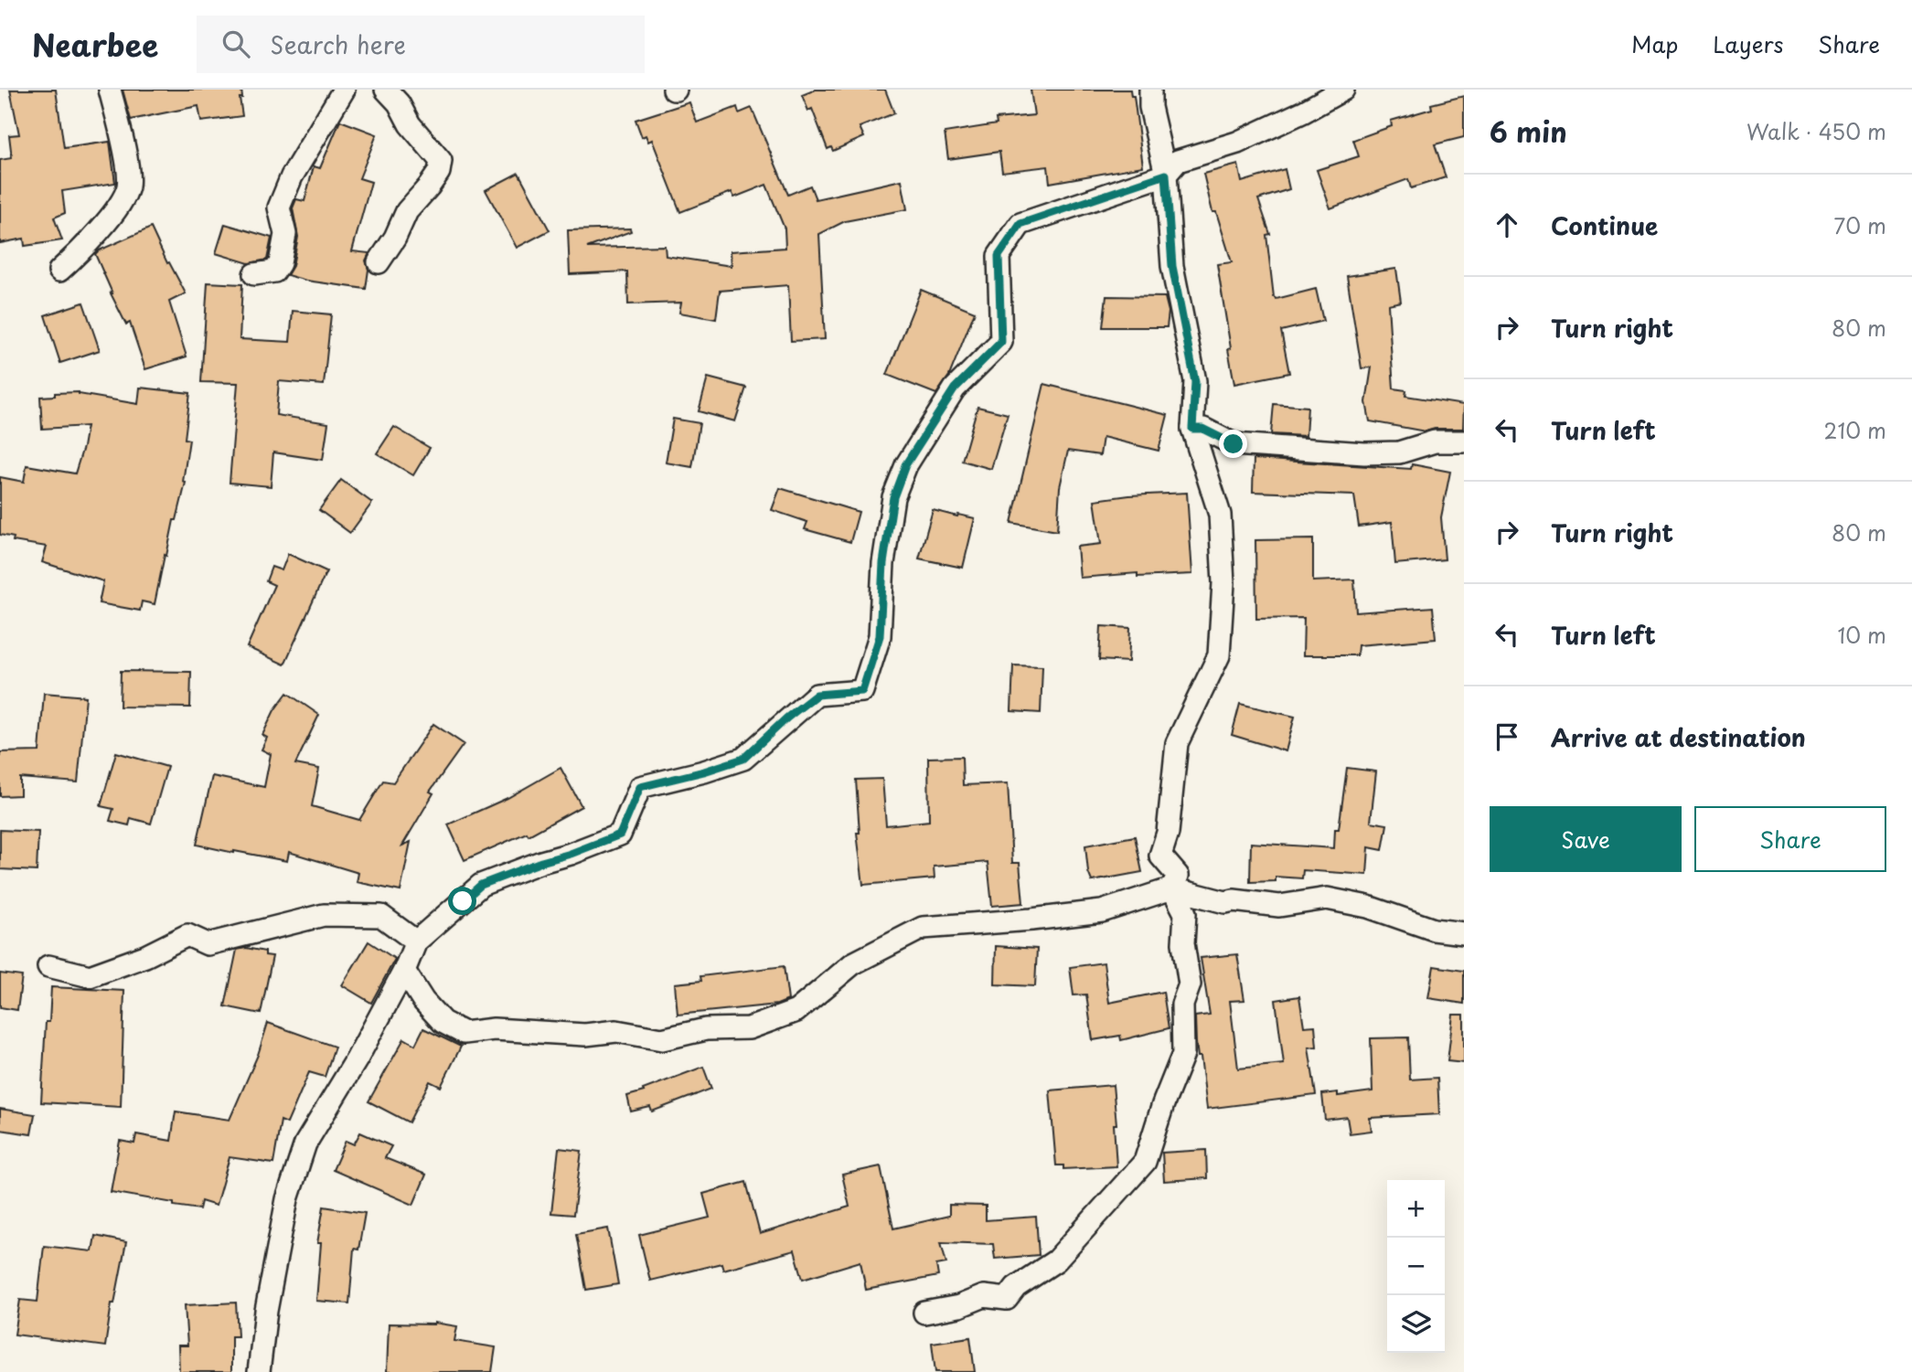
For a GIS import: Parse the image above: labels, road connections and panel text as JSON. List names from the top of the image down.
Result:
{
  "page": {
    "header": "Nearbee",
    "search": "Search here",
    "nav": ["Map", "Layers", "Share"],
    "heading": ["6 min", "Walk · 450 m"],
    "list": [
      ["Continue", "70 m"],
      ["Turn right", "80 m"],
      ["Turn left", "210 m"],
      ["Turn right", "80 m"],
      ["Turn left", "10 m"],
      "Arrive at destination"
    ],
    "buttons": ["Save", "Share"],
    "map_buttons": ["+", "−"]
  }
}
